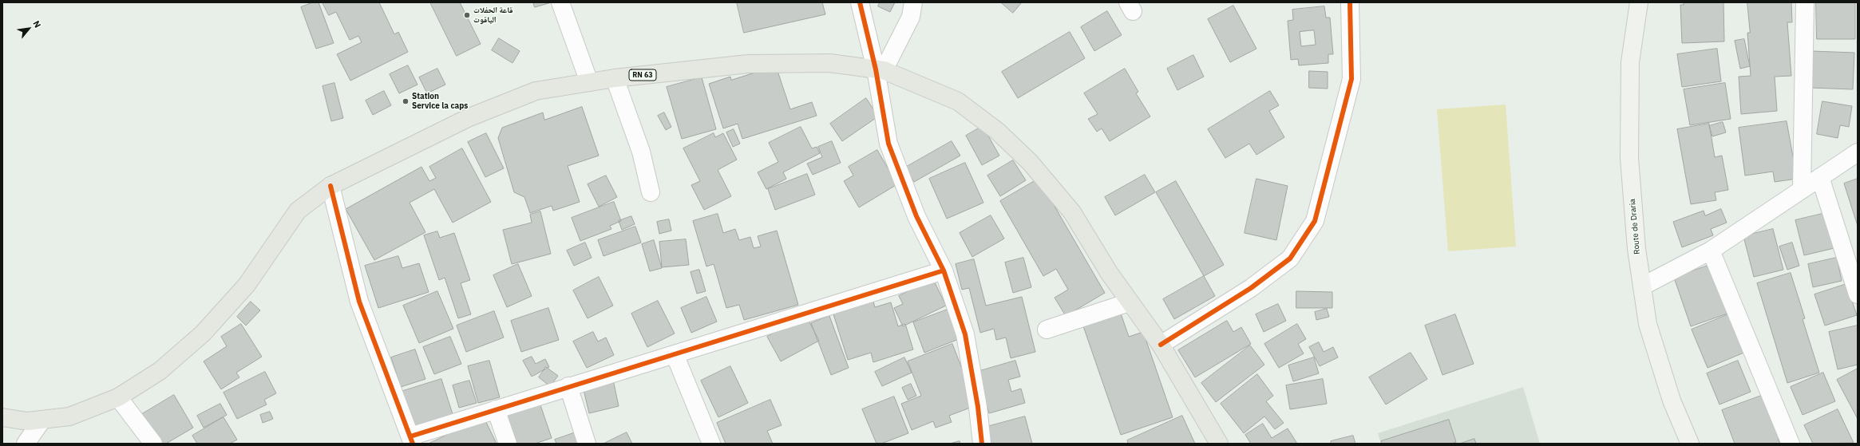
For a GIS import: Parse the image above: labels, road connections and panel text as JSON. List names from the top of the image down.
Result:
{
  "streets": {
    "main road": ["RN 63", "Route de Draria"]
  },
  "places": ["قاعة الحفلات الياقوت", "Station Service la caps"],
  "north": "top right"
}
